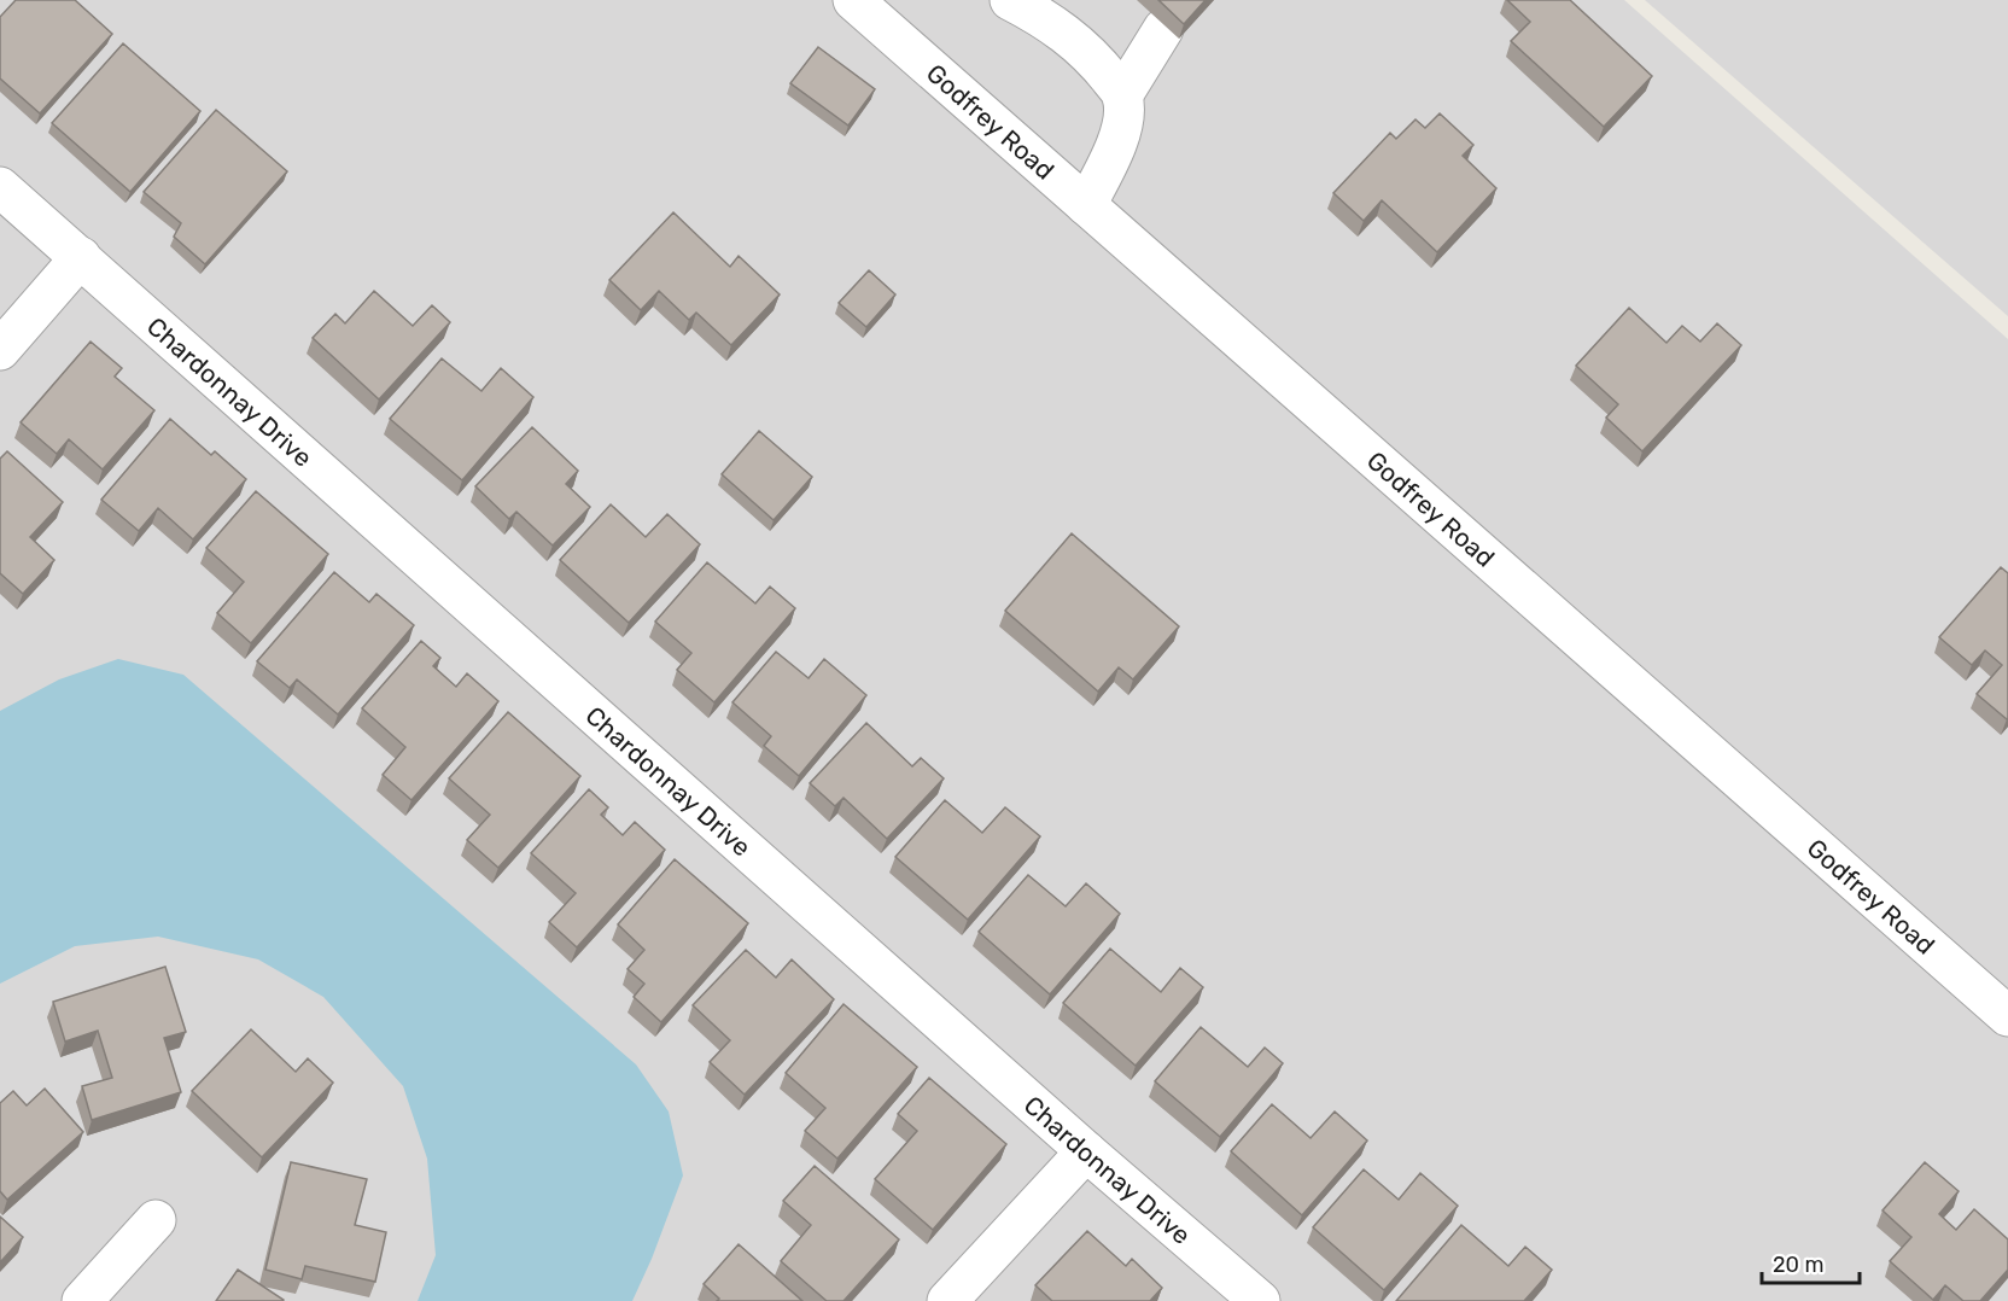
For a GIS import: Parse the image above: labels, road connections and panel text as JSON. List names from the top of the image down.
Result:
{
  "streets": {
    "street": ["Godfrey Road", "Chardonnay Drive"]
  },
  "scale_bar": "20 m"
}
